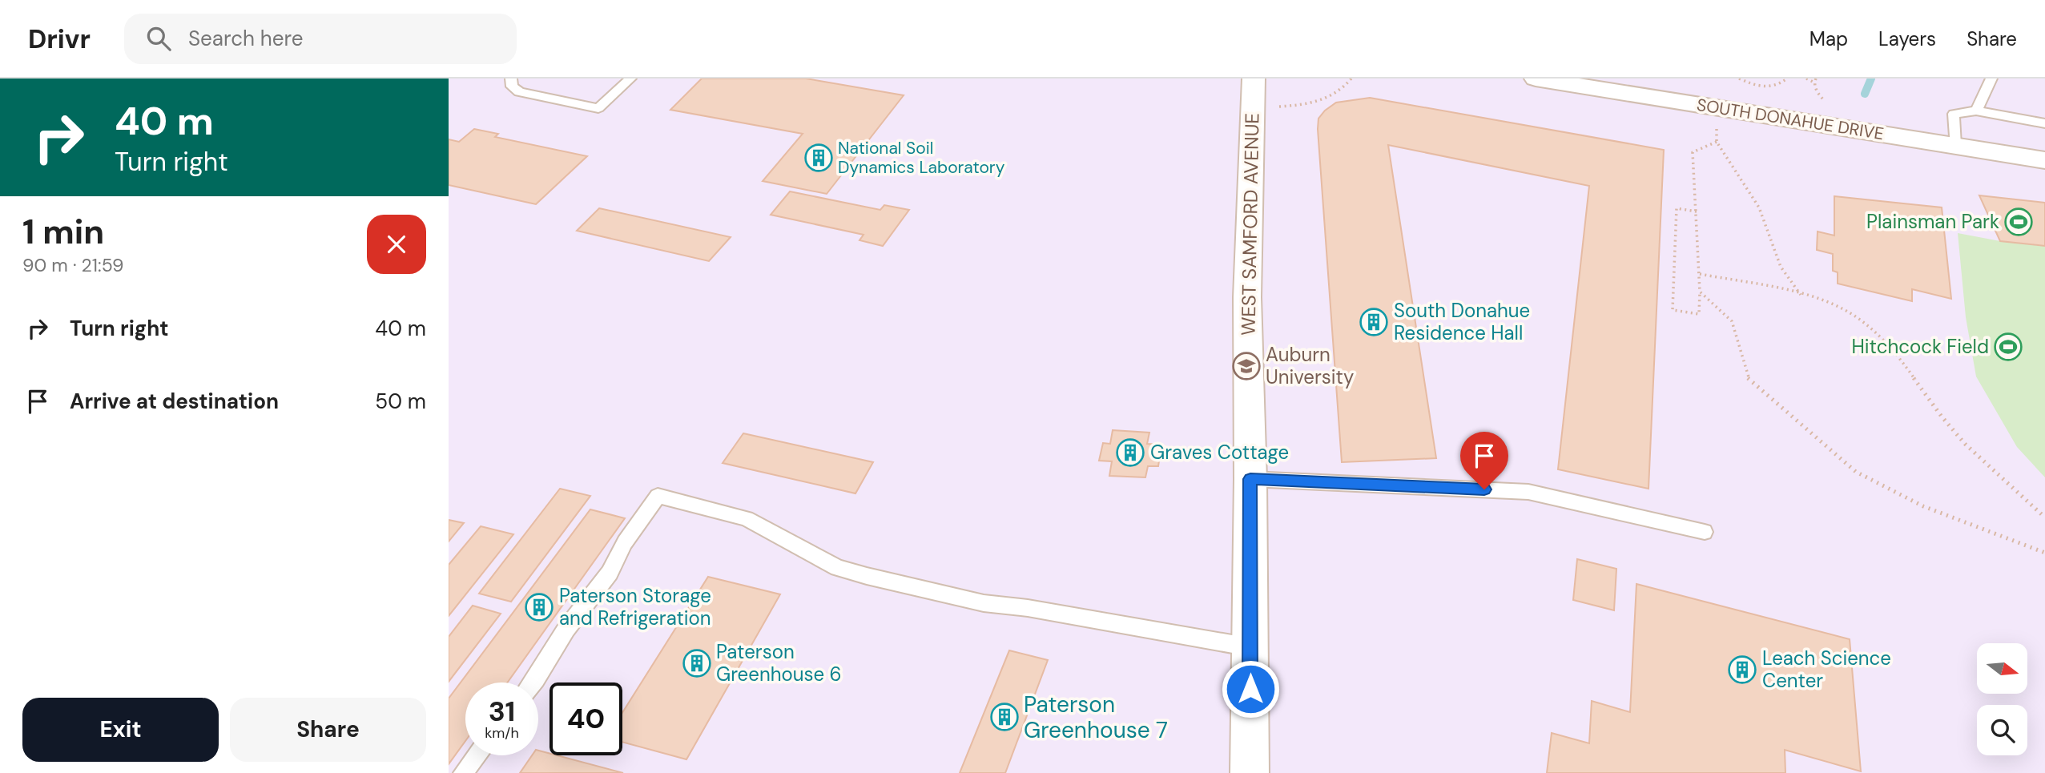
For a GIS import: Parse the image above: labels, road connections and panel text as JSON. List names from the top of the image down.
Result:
{
  "streets": {
    "street": ["SOUTH DONAHUE DRIVE", "WEST SAMFORD AVENUE"]
  },
  "places": {
    "building": [
      "National Soil Dynamics Laboratory",
      "South Donahue Residence Hall",
      "Graves Cottage",
      "Paterson Storage and Refrigeration",
      "Paterson Greenhouse 6",
      "Leach Science Center",
      "Paterson Greenhouse 7"
    ],
    "sports": ["Plainsman Park", "Hitchcock Field"],
    "school or university": ["Auburn University"]
  },
  "north": "right",
  "page": {
    "header": "Drivr",
    "search": "Search here",
    "nav": ["Map", "Layers", "Share"],
    "turn": ["40 m", "Turn right"],
    "heading": ["1 min", "90 m · 21:59"],
    "list": [
      {
        "name": "Turn right",
        "value": "40 m"
      },
      {
        "name": "Arrive at destination",
        "value": "50 m"
      }
    ],
    "speed": "31 km/h",
    "limit": "40",
    "buttons": ["Exit", "Share"]
  }
}
